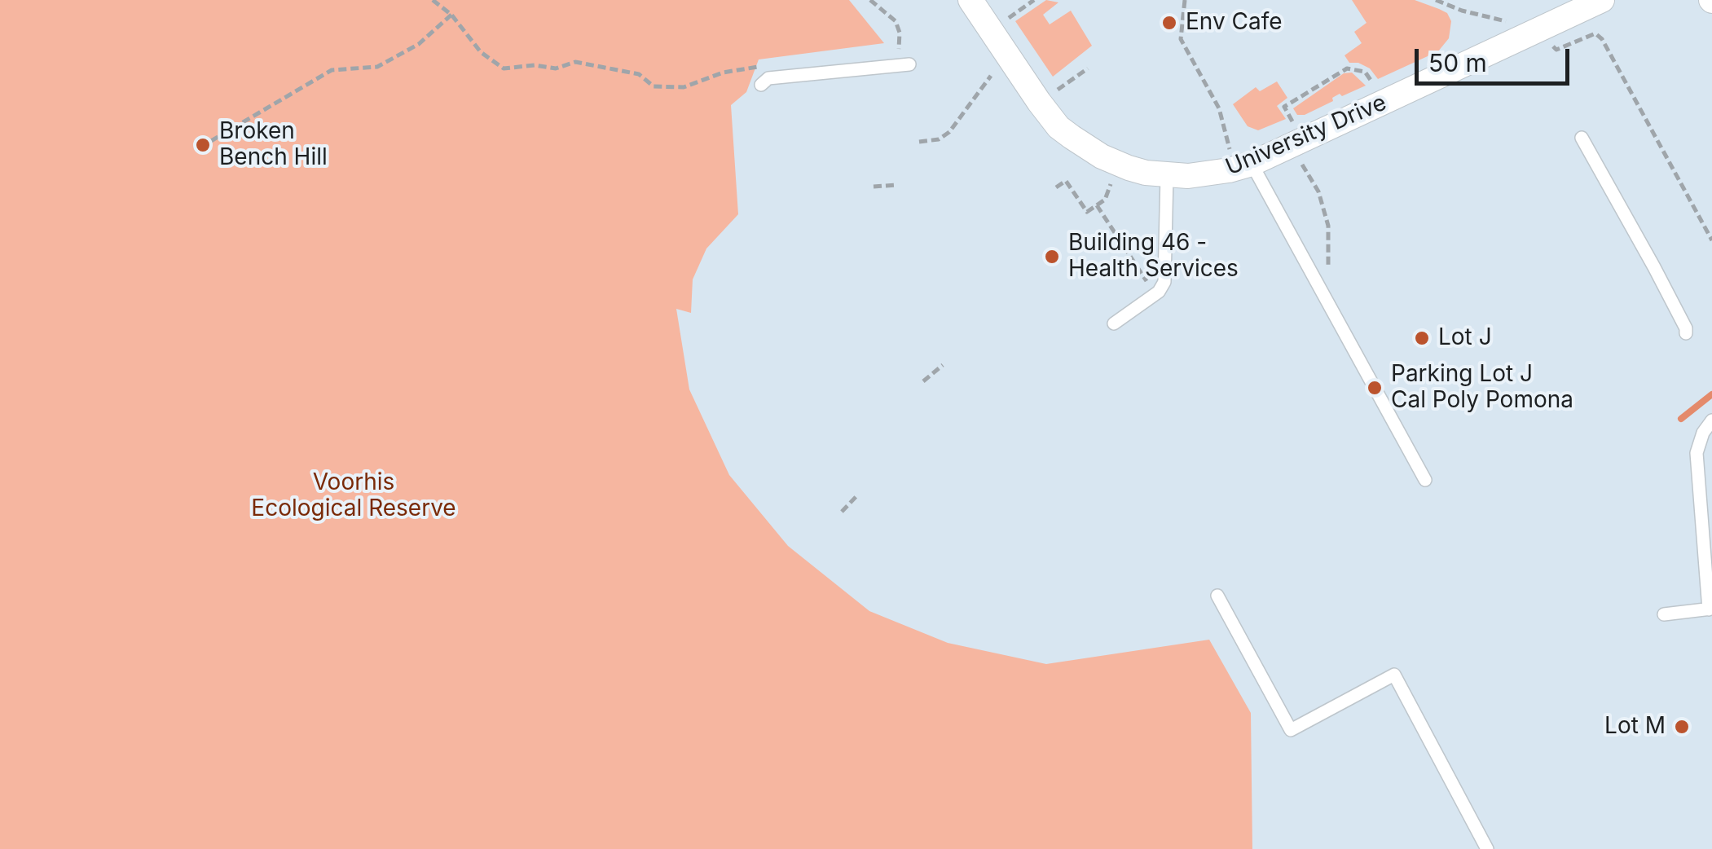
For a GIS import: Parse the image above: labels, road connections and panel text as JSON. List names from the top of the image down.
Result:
{
  "streets": {
    "street": ["University Drive"]
  },
  "parks": ["Voorhis Ecological Reserve"],
  "places": [
    "Env Cafe",
    "Broken Bench Hill",
    "Building 46 - Health Services",
    "Lot J",
    "Parking Lot J Cal Poly Pomona",
    "Lot M"
  ],
  "scale_bar": "50 m"
}
